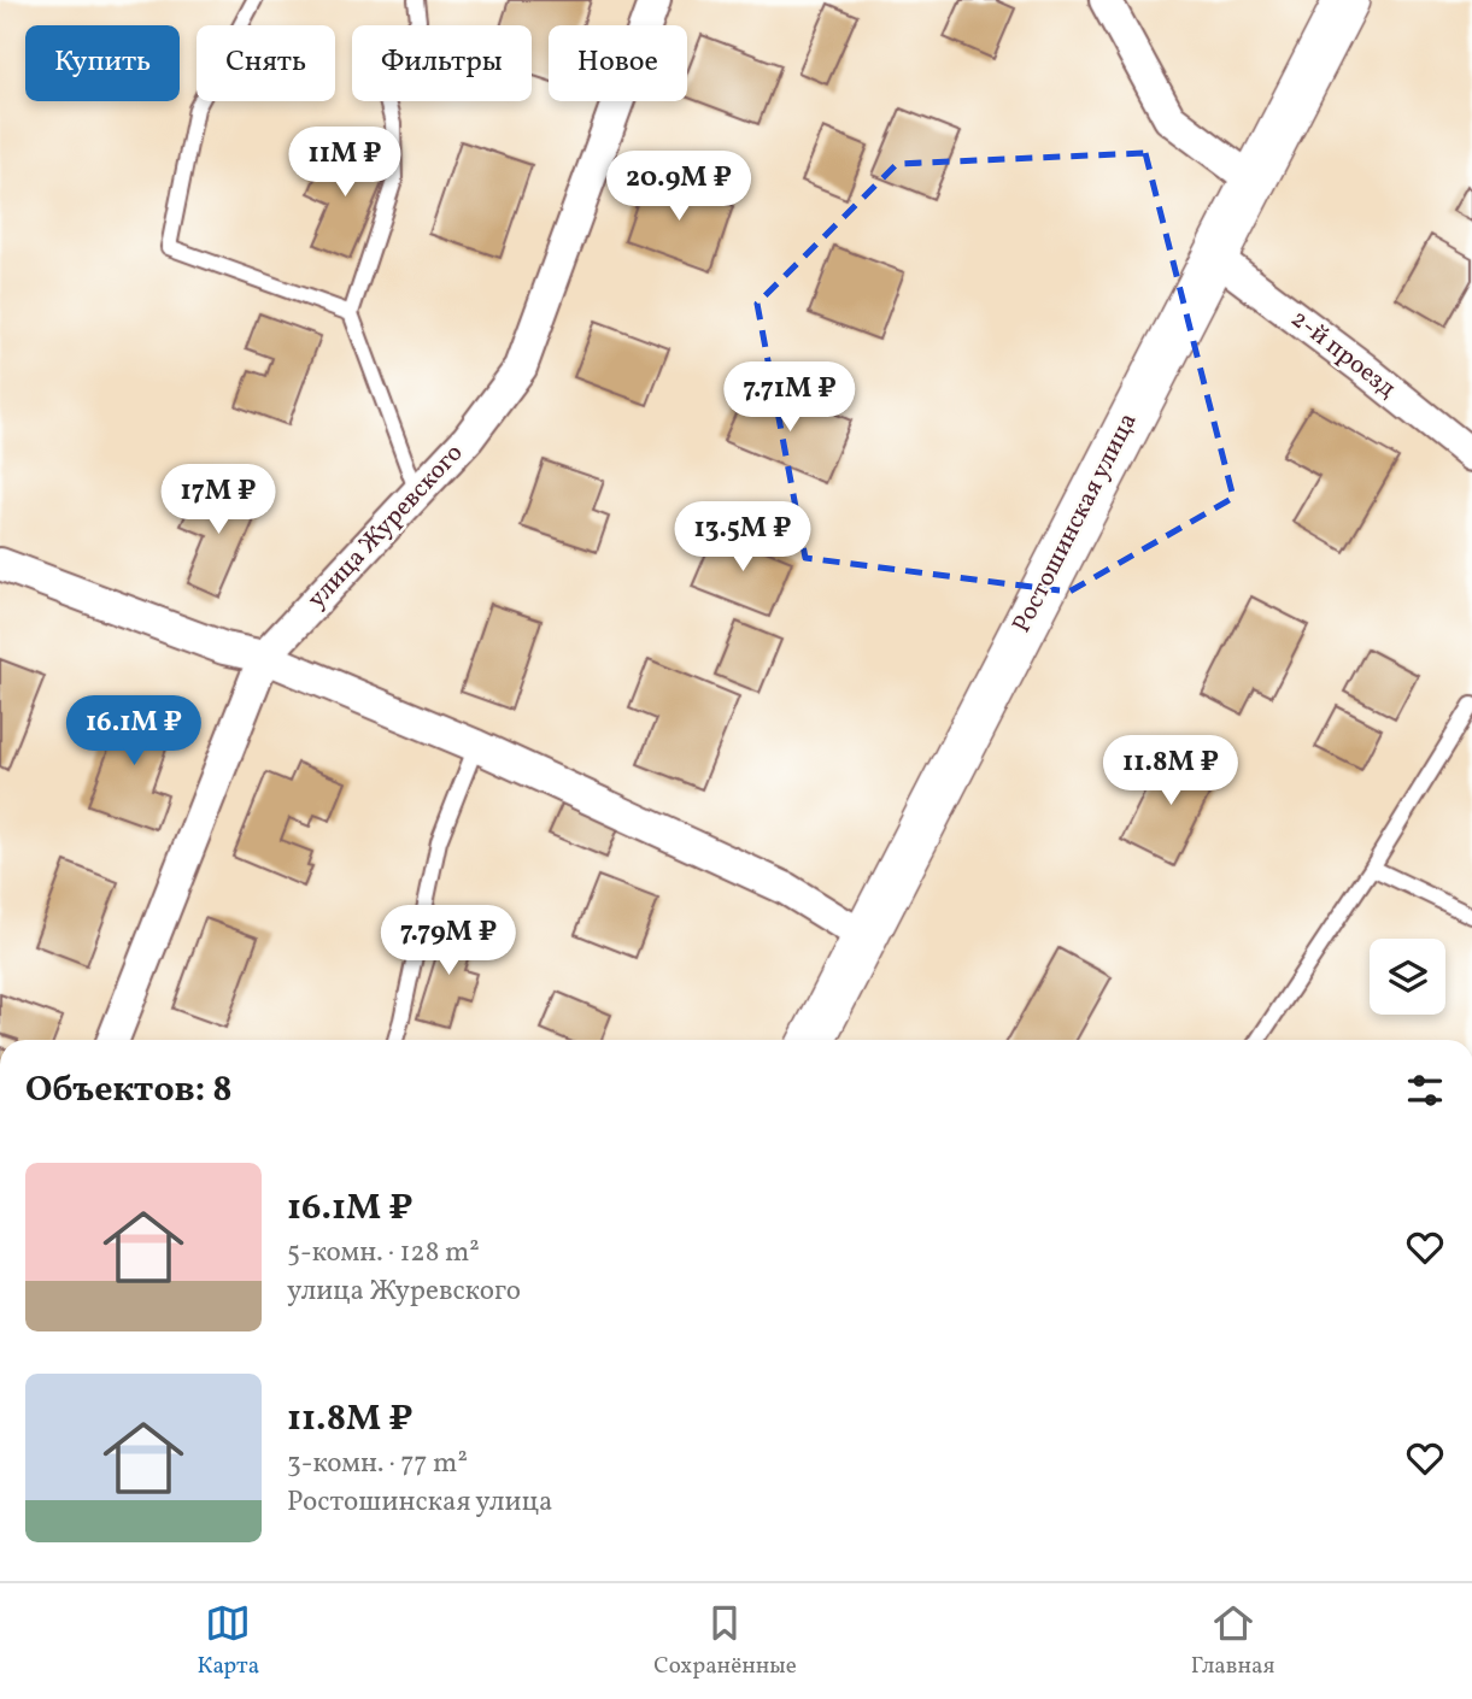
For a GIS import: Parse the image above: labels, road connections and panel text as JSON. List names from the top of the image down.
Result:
{
  "streets": {
    "main road": ["Ростошинская улица"],
    "street": ["2-й проезд", "улица Журевского"]
  },
  "crossings": [
    ["2-й проезд", "Ростошинская улица"]
  ],
  "page": {
    "chip": [
      "Купить",
      "Снять",
      "Фильтры",
      "Новое"
    ],
    "price": [
      "11M ₽",
      "20.9M ₽",
      "7.71M ₽",
      "17M ₽",
      "13.5M ₽",
      "16.1M ₽",
      "11.8M ₽",
      "7.79M ₽"
    ],
    "heading": "Объектов: 8",
    "list": [
      {
        "name": "16.1M ₽",
        "note": "5-комн. · 128 m² · улица Журевского"
      },
      {
        "name": "11.8M ₽",
        "note": "3-комн. · 77 m² · Ростошинская улица"
      }
    ],
    "tabs": ["Карта", "Сохранённые", "Главная"]
  }
}
